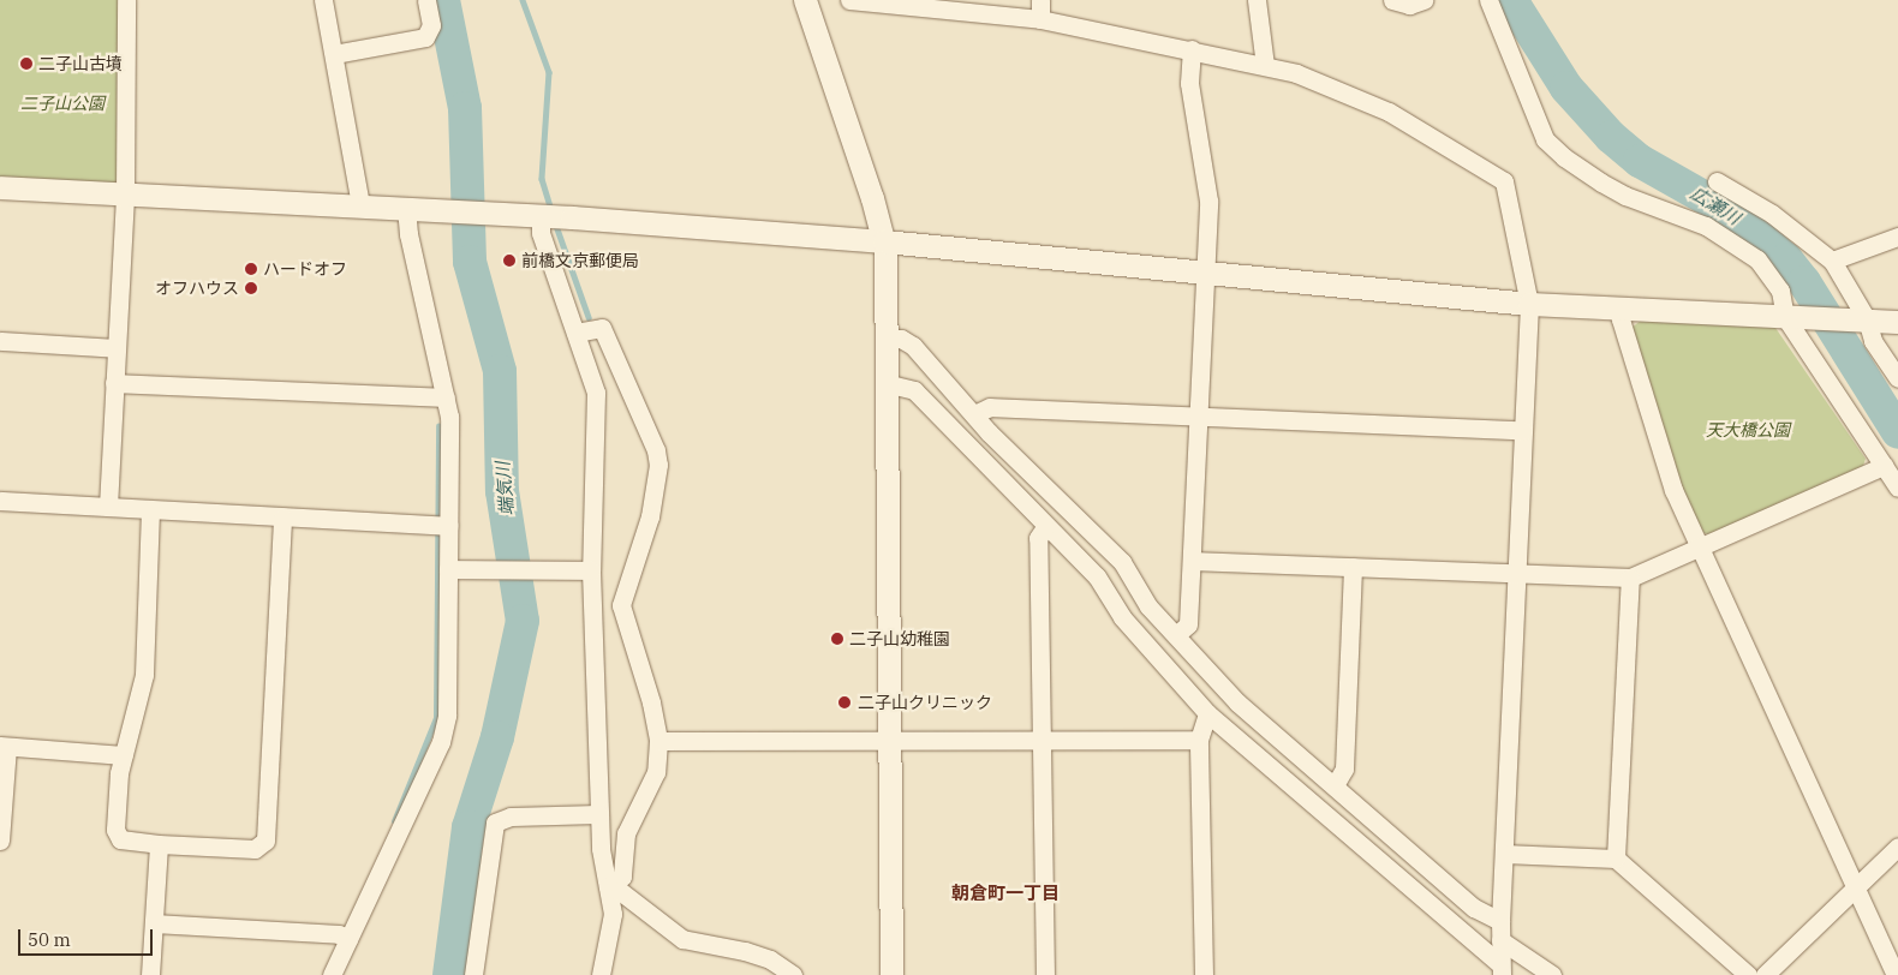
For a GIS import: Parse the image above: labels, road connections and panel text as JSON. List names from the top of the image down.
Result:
{
  "districts": ["朝倉町一丁目"],
  "water": ["広瀬川", "端気川"],
  "parks": ["二子山公園", "天大橋公園"],
  "places": [
    "二子山古墳",
    "前橋文京郵便局",
    "ハードオフ",
    "オフハウス",
    "二子山幼稚園",
    "二子山クリニック"
  ],
  "scale_bar": "50 m"
}
